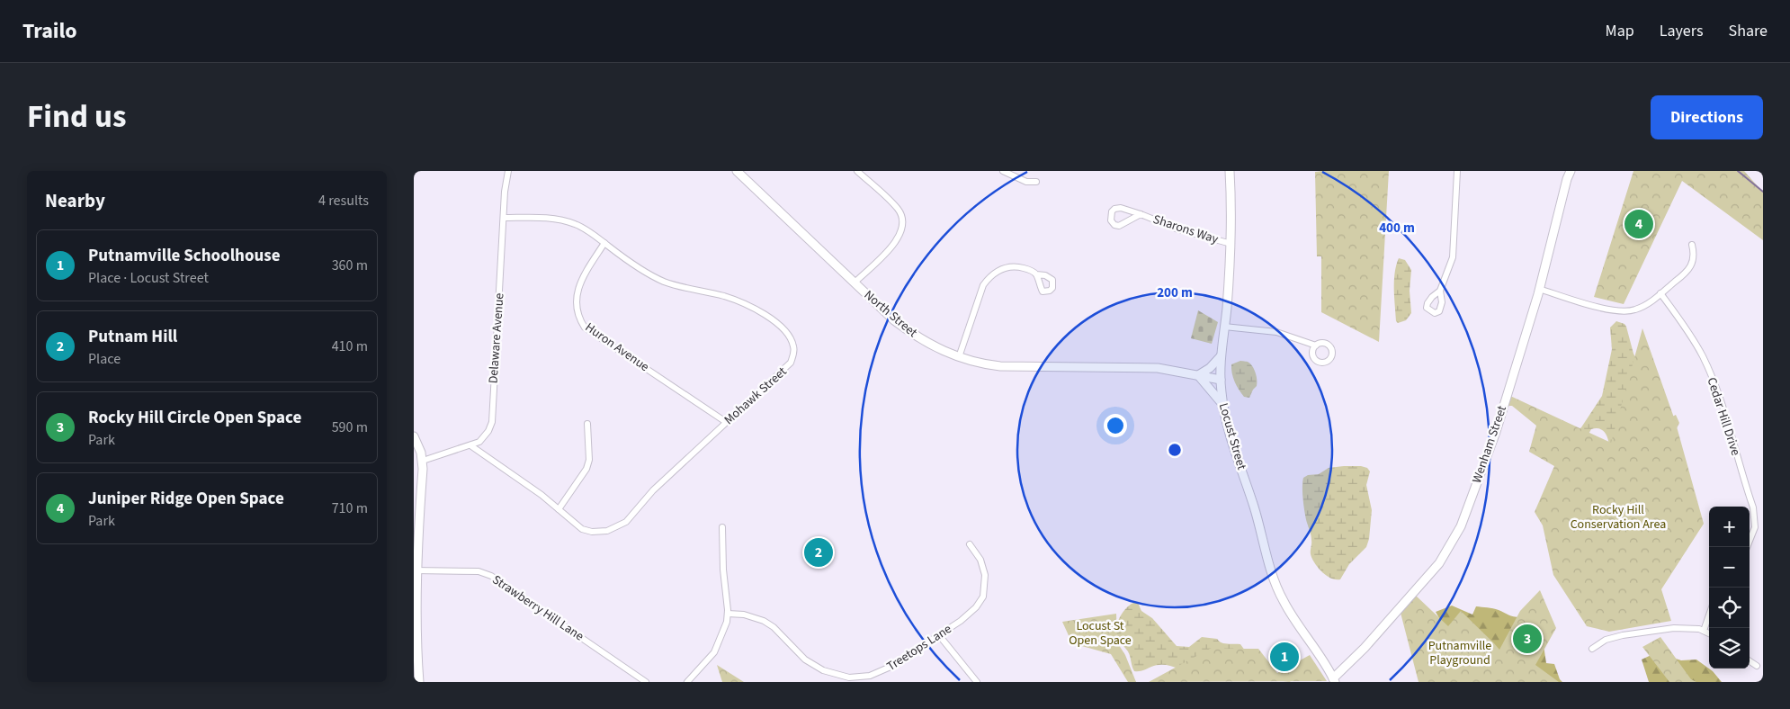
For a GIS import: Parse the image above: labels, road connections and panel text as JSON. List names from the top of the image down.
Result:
{
  "streets": {
    "main road": ["North Street", "Locust Street", "Wenham Street"],
    "street": [
      "Sharons Way",
      "Delaware Avenue",
      "Huron Avenue",
      "Mohawk Street",
      "Cedar Hill Drive",
      "Strawberry Hill Lane",
      "Treetops Lane"
    ]
  },
  "crossings": [
    ["Sharons Way", "Locust Street"],
    ["North Street", "Locust Street"],
    ["Delaware Avenue", "Mohawk Street"],
    ["Huron Avenue", "Mohawk Street"],
    ["Locust Street", "Wenham Street"]
  ],
  "parks": ["Rocky Hill Conservation Area", "Locust St Open Space", "Putnamville Playground"],
  "page": {
    "header": "Trailo",
    "nav": ["Map", "Layers", "Share"],
    "title": "Find us",
    "buttons": "Directions",
    "heading": ["Nearby", "4 results"],
    "pins": [
      "4",
      "2",
      "3",
      "1"
    ],
    "list": [
      {
        "mark": "1",
        "name": "Putnamville Schoolhouse",
        "note": "Place · Locust Street",
        "value": "360 m"
      },
      {
        "mark": "2",
        "name": "Putnam Hill",
        "note": "Place",
        "value": "410 m"
      },
      {
        "mark": "3",
        "name": "Rocky Hill Circle Open Space",
        "note": "Park",
        "value": "590 m"
      },
      {
        "mark": "4",
        "name": "Juniper Ridge Open Space",
        "note": "Park",
        "value": "710 m"
      }
    ],
    "map_buttons": ["+", "−"]
  },
  "rings": ["400 m", "200 m"]
}
